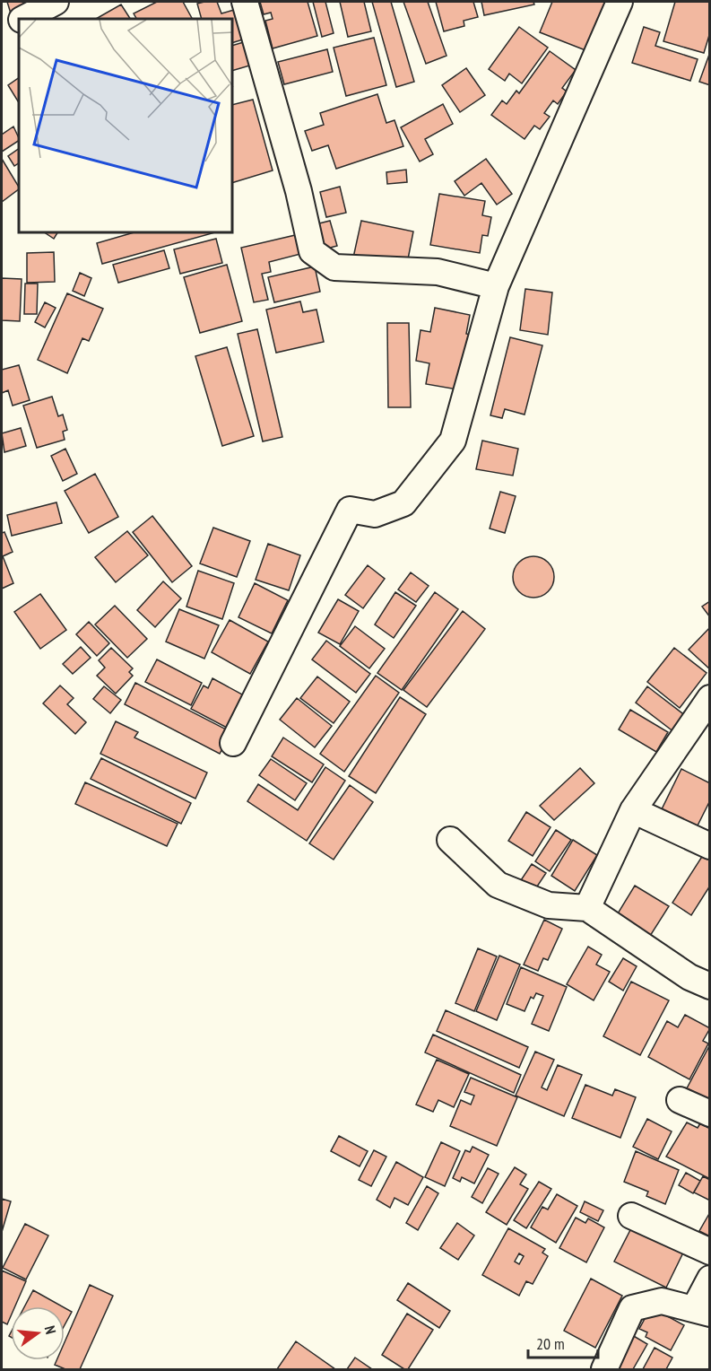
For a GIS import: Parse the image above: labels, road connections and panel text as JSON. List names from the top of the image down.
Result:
{
  "scale_bar": "20 m",
  "north": "right"
}
